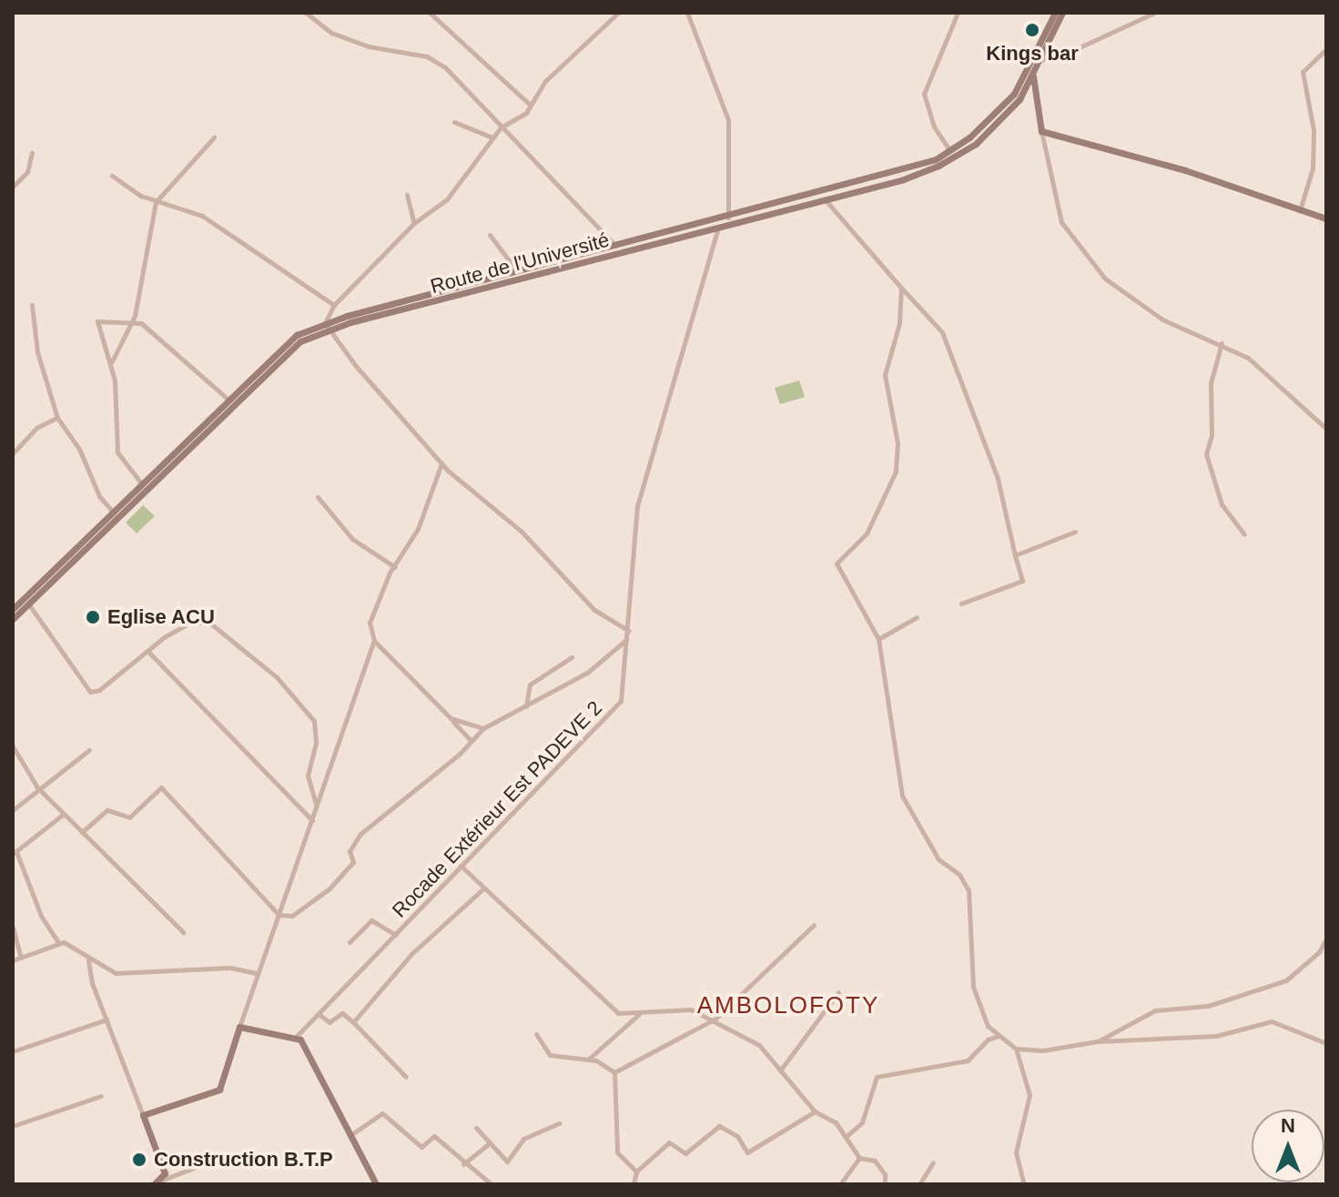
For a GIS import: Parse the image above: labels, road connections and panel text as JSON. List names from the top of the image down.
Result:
{
  "streets": {
    "main road": ["Route de l'Université"],
    "street": ["Rocade Extérieur Est PADEVE 2"]
  },
  "crossings": [
    ["Route de l'Université", "Rocade Extérieur Est PADEVE 2"]
  ],
  "districts": ["AMBOLOFOTY"],
  "places": ["Kings bar", "Eglise ACU", "Construction B.T.P"],
  "north": "top"
}
